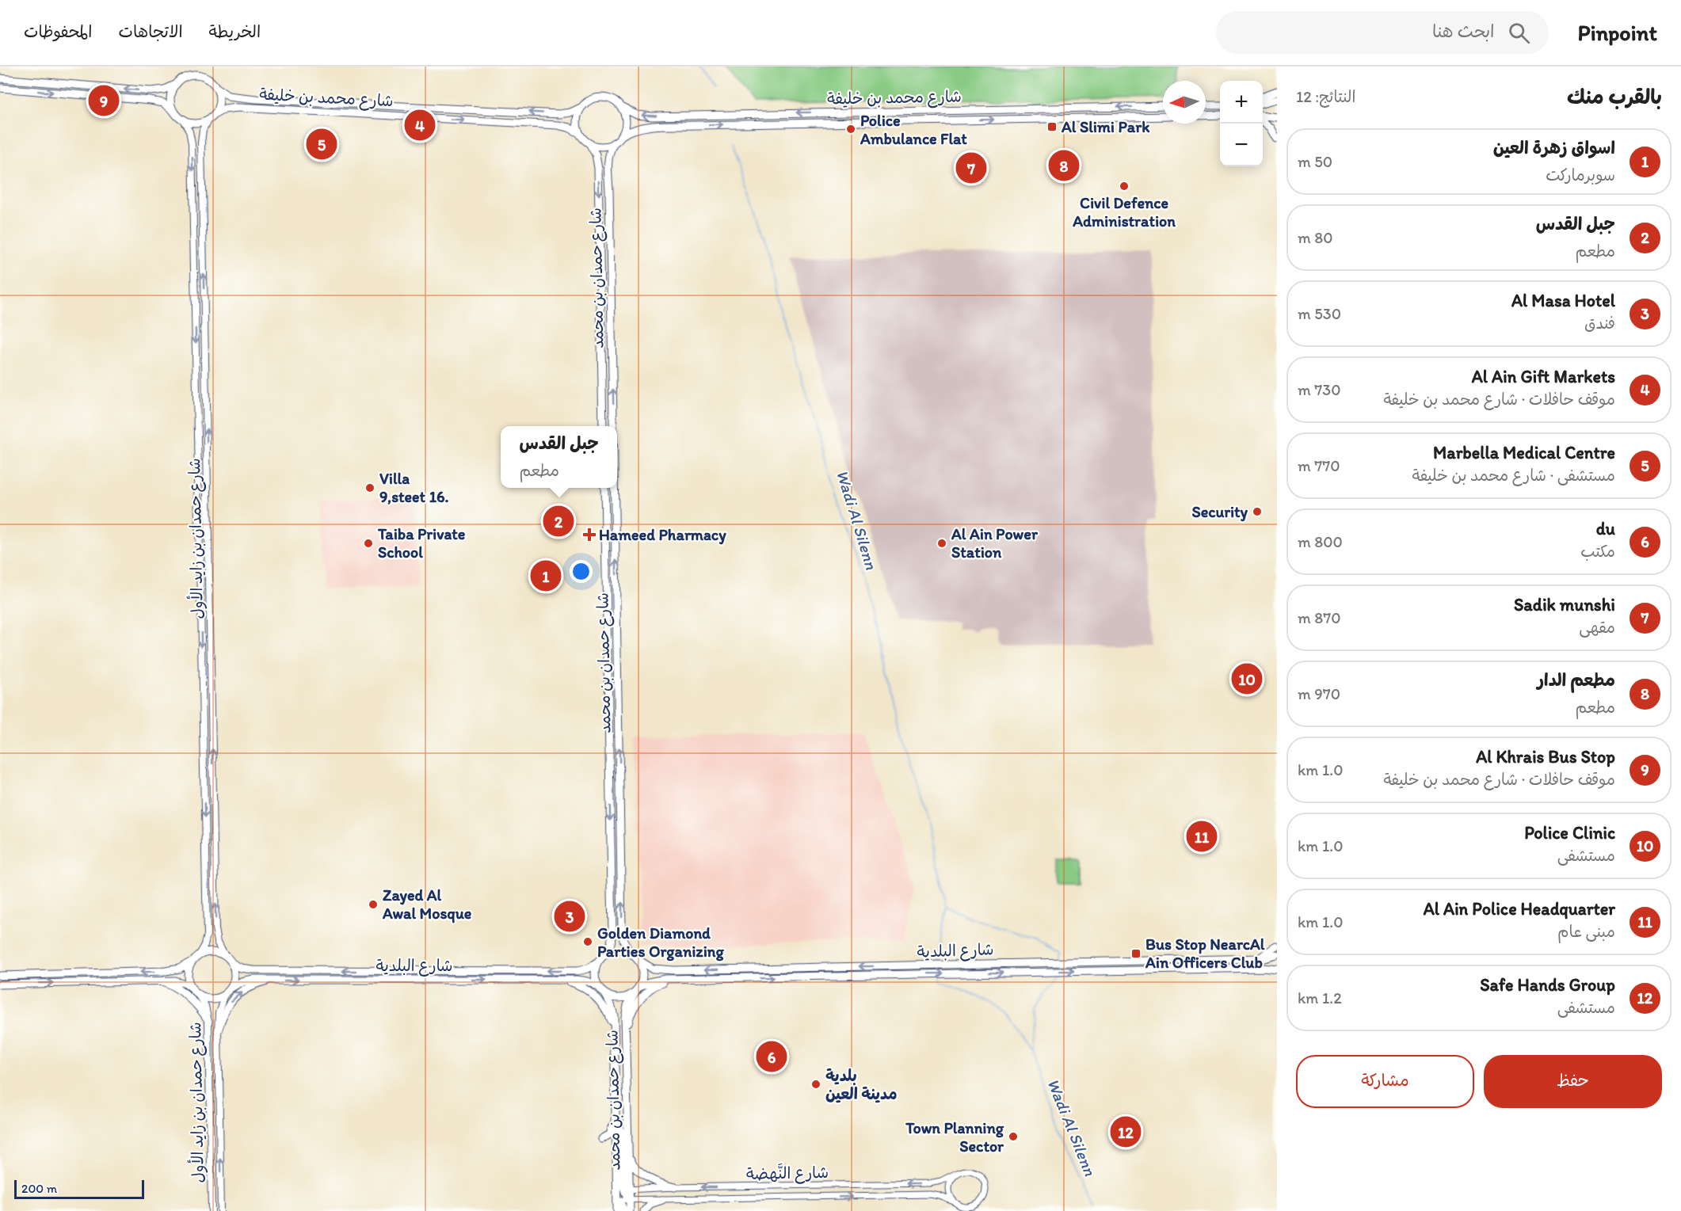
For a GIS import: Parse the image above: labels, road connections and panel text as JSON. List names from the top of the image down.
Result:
{
  "streets": {
    "main road": [
      "شارع محمد بن خليفة",
      "شارع حمدان بن محمد",
      "شارع حمدان بن زايد الأول",
      "شارع البلدية"
    ],
    "street": ["شارع النَّهضة"]
  },
  "crossings": [
    ["شارع محمد بن خليفة", "شارع حمدان بن محمد"],
    ["شارع محمد بن خليفة", "شارع حمدان بن زايد الأول"],
    ["شارع حمدان بن محمد", "شارع البلدية"],
    ["شارع حمدان بن محمد", "شارع النَّهضة"],
    ["شارع حمدان بن زايد الأول", "شارع البلدية"]
  ],
  "water": ["Wadi Al Silenn"],
  "places": {
    "transit": ["Al Slimi Park", "Bus Stop NearcAl Ain Officers Club"],
    "other": [
      "Police Ambulance Flat",
      "Civil Defence Administration",
      "Villa 9,steet 16.",
      "Security",
      "Taiba Private School",
      "Al Ain Power Station",
      "Zayed Al Awal Mosque",
      "Golden Diamond Parties Organizing",
      "بلدية مدينة العين",
      "Town Planning Sector"
    ],
    "health": ["Hameed Pharmacy"]
  },
  "scale_bar": "200 m",
  "north": "left",
  "page": {
    "header": "Pinpoint",
    "search": "ابحث هنا",
    "nav": ["الخريطة", "الاتجاهات", "المحفوظات"],
    "heading": ["بالقرب منك", "النتائج: 12"],
    "map_buttons": ["+", "−"],
    "pins": [
      "9",
      "4",
      "5",
      "8",
      "7",
      "2",
      "1",
      "10",
      "11",
      "3",
      "6",
      "12"
    ],
    "list": [
      {
        "mark": "1",
        "name": "اسواق زهرة العين",
        "note": "سوبرماركت",
        "value": "50 m"
      },
      {
        "mark": "2",
        "name": "جبل القدس",
        "note": "مطعم",
        "value": "80 m"
      },
      {
        "mark": "3",
        "name": "Al Masa Hotel",
        "note": "فندق",
        "value": "530 m"
      },
      {
        "mark": "4",
        "name": "Al Ain Gift Markets",
        "note": "موقف حافلات · شارع محمد بن خليفة",
        "value": "730 m"
      },
      {
        "mark": "5",
        "name": "Marbella Medical Centre",
        "note": "مستشفى · شارع محمد بن خليفة",
        "value": "770 m"
      },
      {
        "mark": "6",
        "name": "du",
        "note": "مكتب",
        "value": "800 m"
      },
      {
        "mark": "7",
        "name": "Sadik munshi",
        "note": "مقهى",
        "value": "870 m"
      },
      {
        "mark": "8",
        "name": "مطعم الدار",
        "note": "مطعم",
        "value": "970 m"
      },
      {
        "mark": "9",
        "name": "Al Khrais Bus Stop",
        "note": "موقف حافلات · شارع محمد بن خليفة",
        "value": "1.0 km"
      },
      {
        "mark": "10",
        "name": "Police Clinic",
        "note": "مستشفى",
        "value": "1.0 km"
      },
      {
        "mark": "11",
        "name": "Al Ain Police Headquarter",
        "note": "مبنى عام",
        "value": "1.0 km"
      },
      {
        "mark": "12",
        "name": "Safe Hands Group",
        "note": "مستشفى",
        "value": "1.2 km"
      }
    ],
    "popup": ["جبل القدس", "مطعم"],
    "buttons": ["حفظ", "مشاركة"],
    "scale": "200 m"
  }
}
